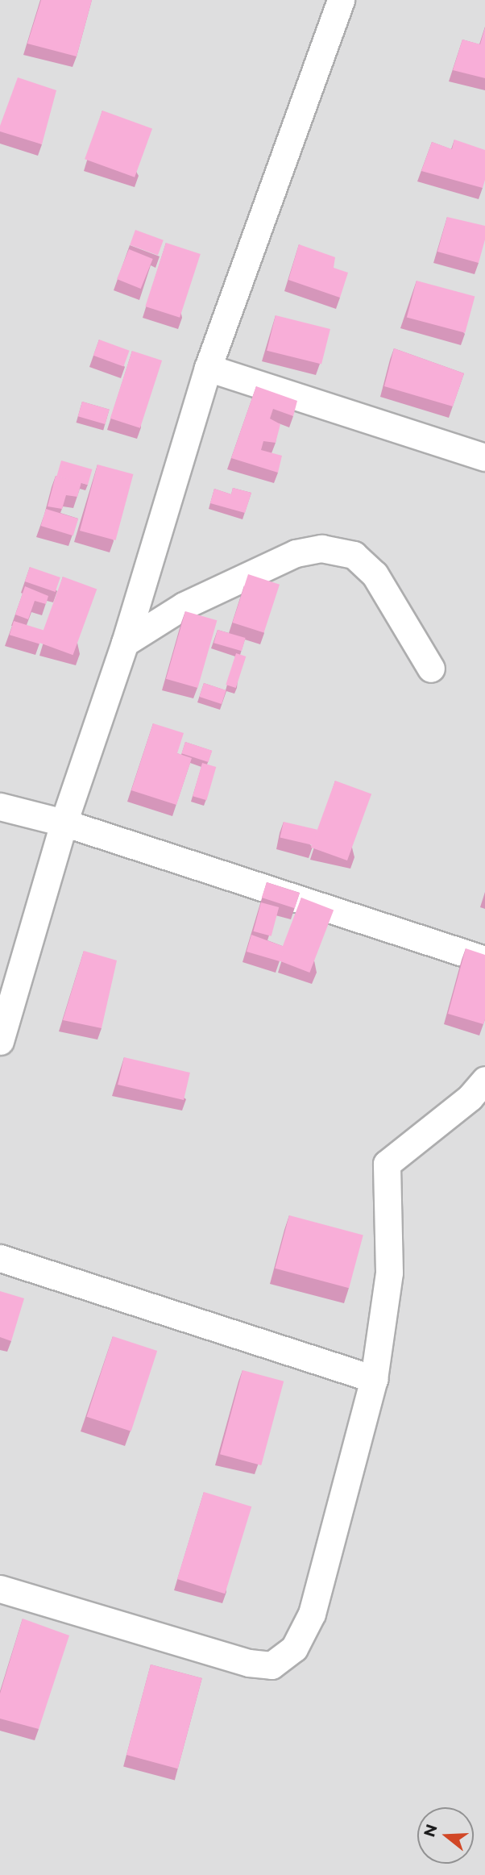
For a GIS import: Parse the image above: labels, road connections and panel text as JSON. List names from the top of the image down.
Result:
{
  "north": "left"
}
